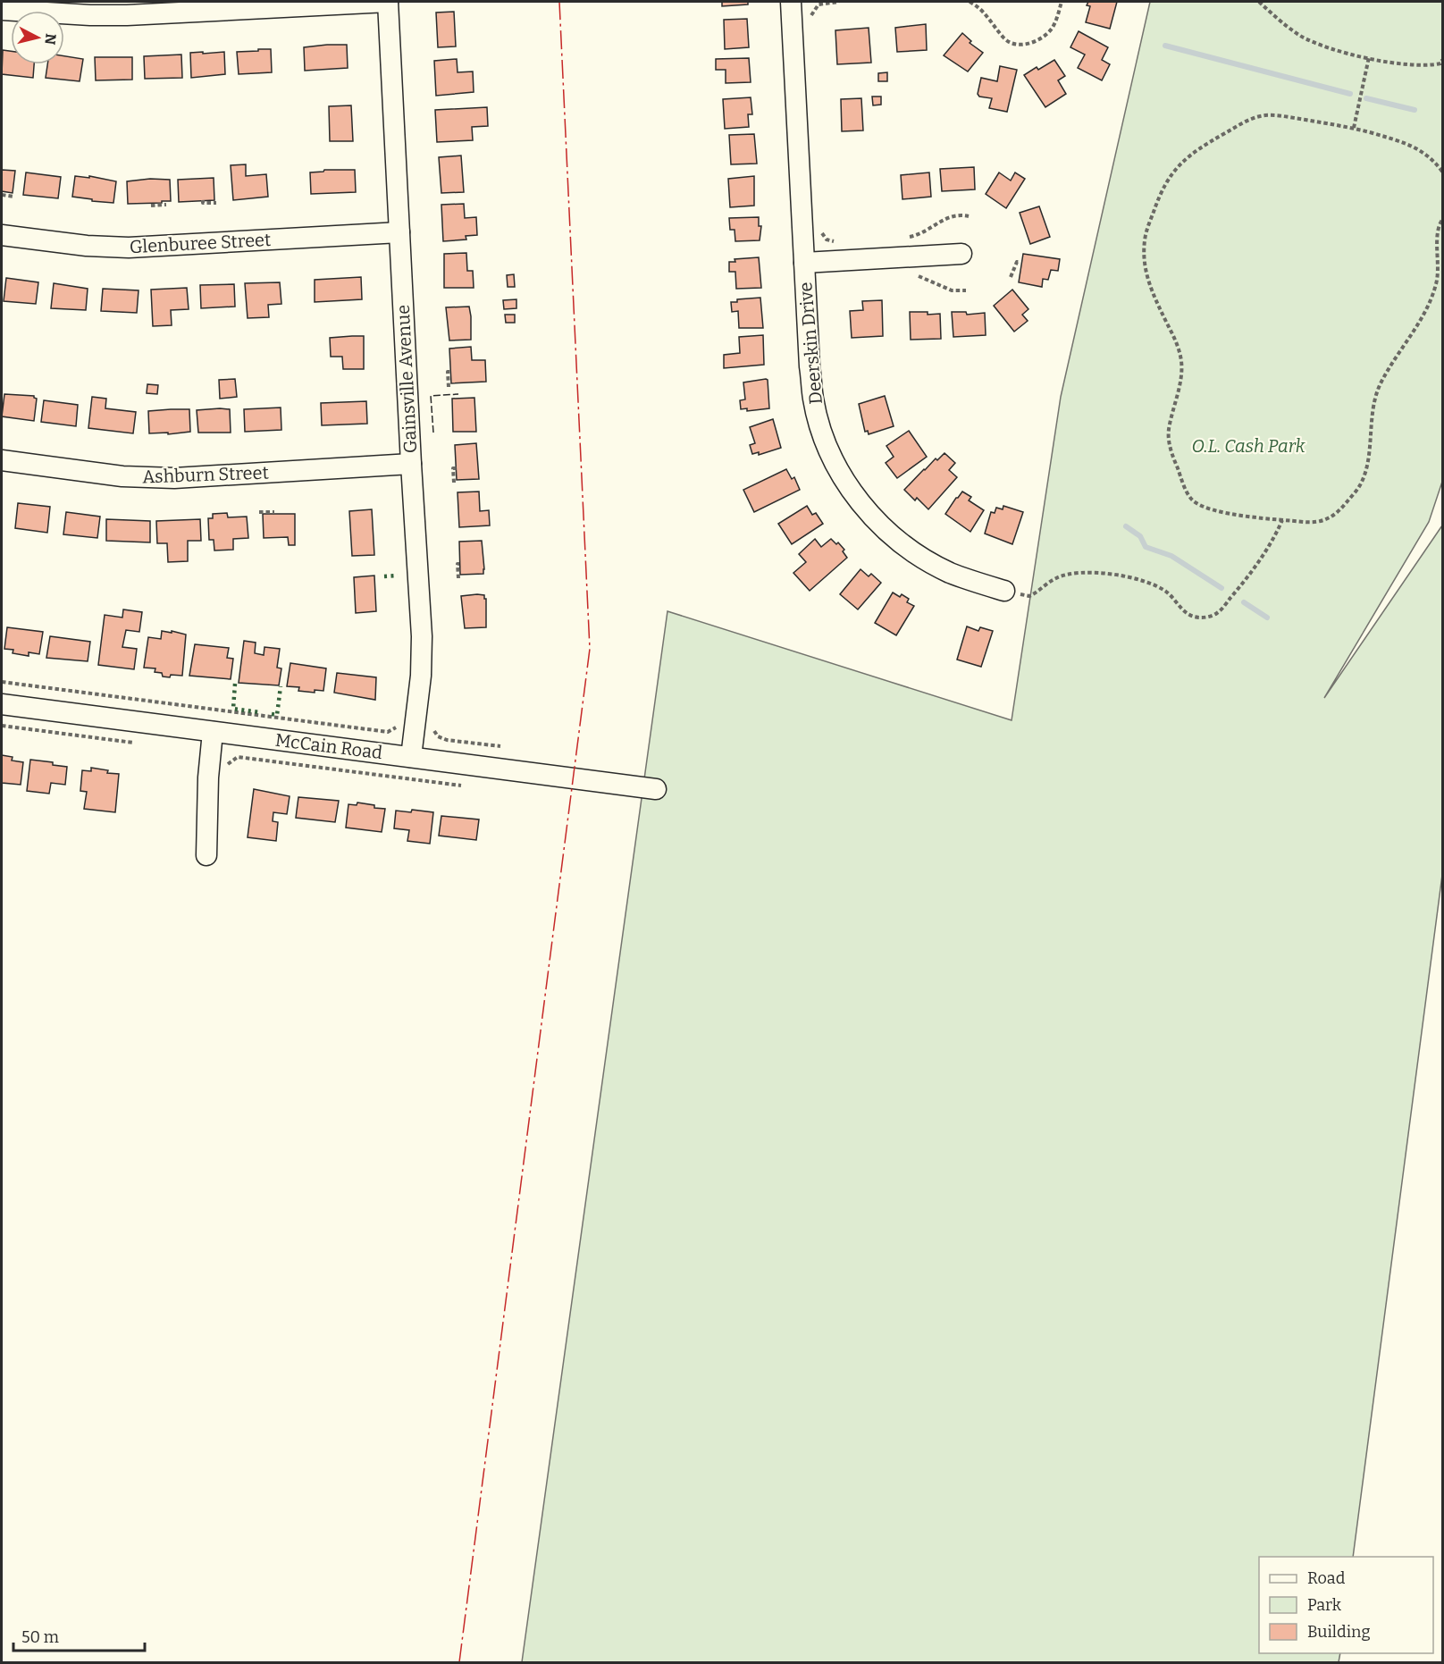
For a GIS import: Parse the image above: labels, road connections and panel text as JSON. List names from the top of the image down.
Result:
{
  "streets": {
    "street": [
      "Glenburee Street",
      "Deerskin Drive",
      "Gainsville Avenue",
      "Ashburn Street",
      "McCain Road"
    ]
  },
  "crossings": [
    ["Glenburee Street", "Gainsville Avenue"],
    ["Gainsville Avenue", "Ashburn Street"],
    ["Gainsville Avenue", "McCain Road"]
  ],
  "parks": ["O.L. Cash Park"],
  "legend": ["Road", "Park", "Building"],
  "scale_bar": "50 m",
  "north": "right"
}
